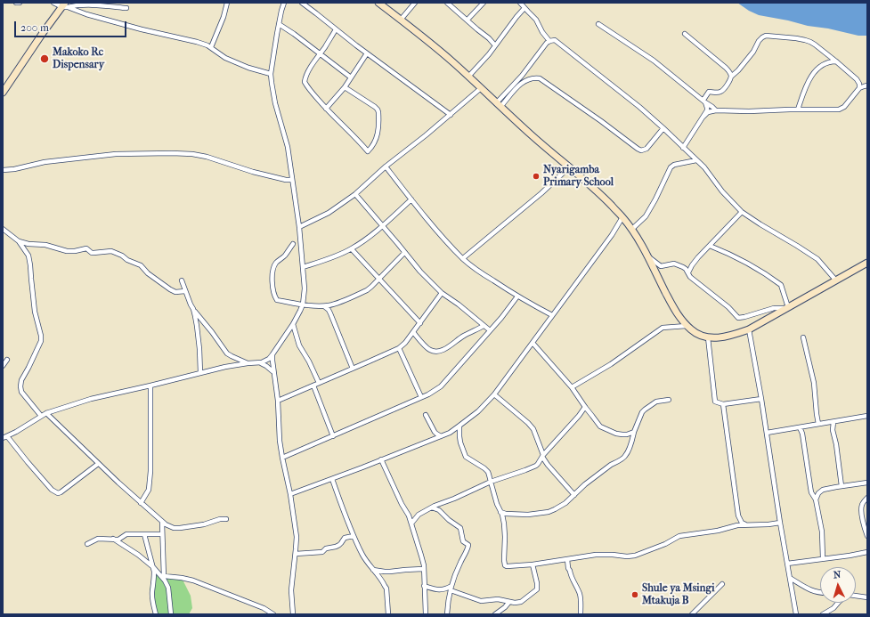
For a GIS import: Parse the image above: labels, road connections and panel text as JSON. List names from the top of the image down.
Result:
{
  "places": ["Makoko Rc Dispensary", "Nyarigamba Primary School", "Shule ya Msingi Mtakuja B"],
  "scale_bar": "200 m",
  "north": "top"
}
